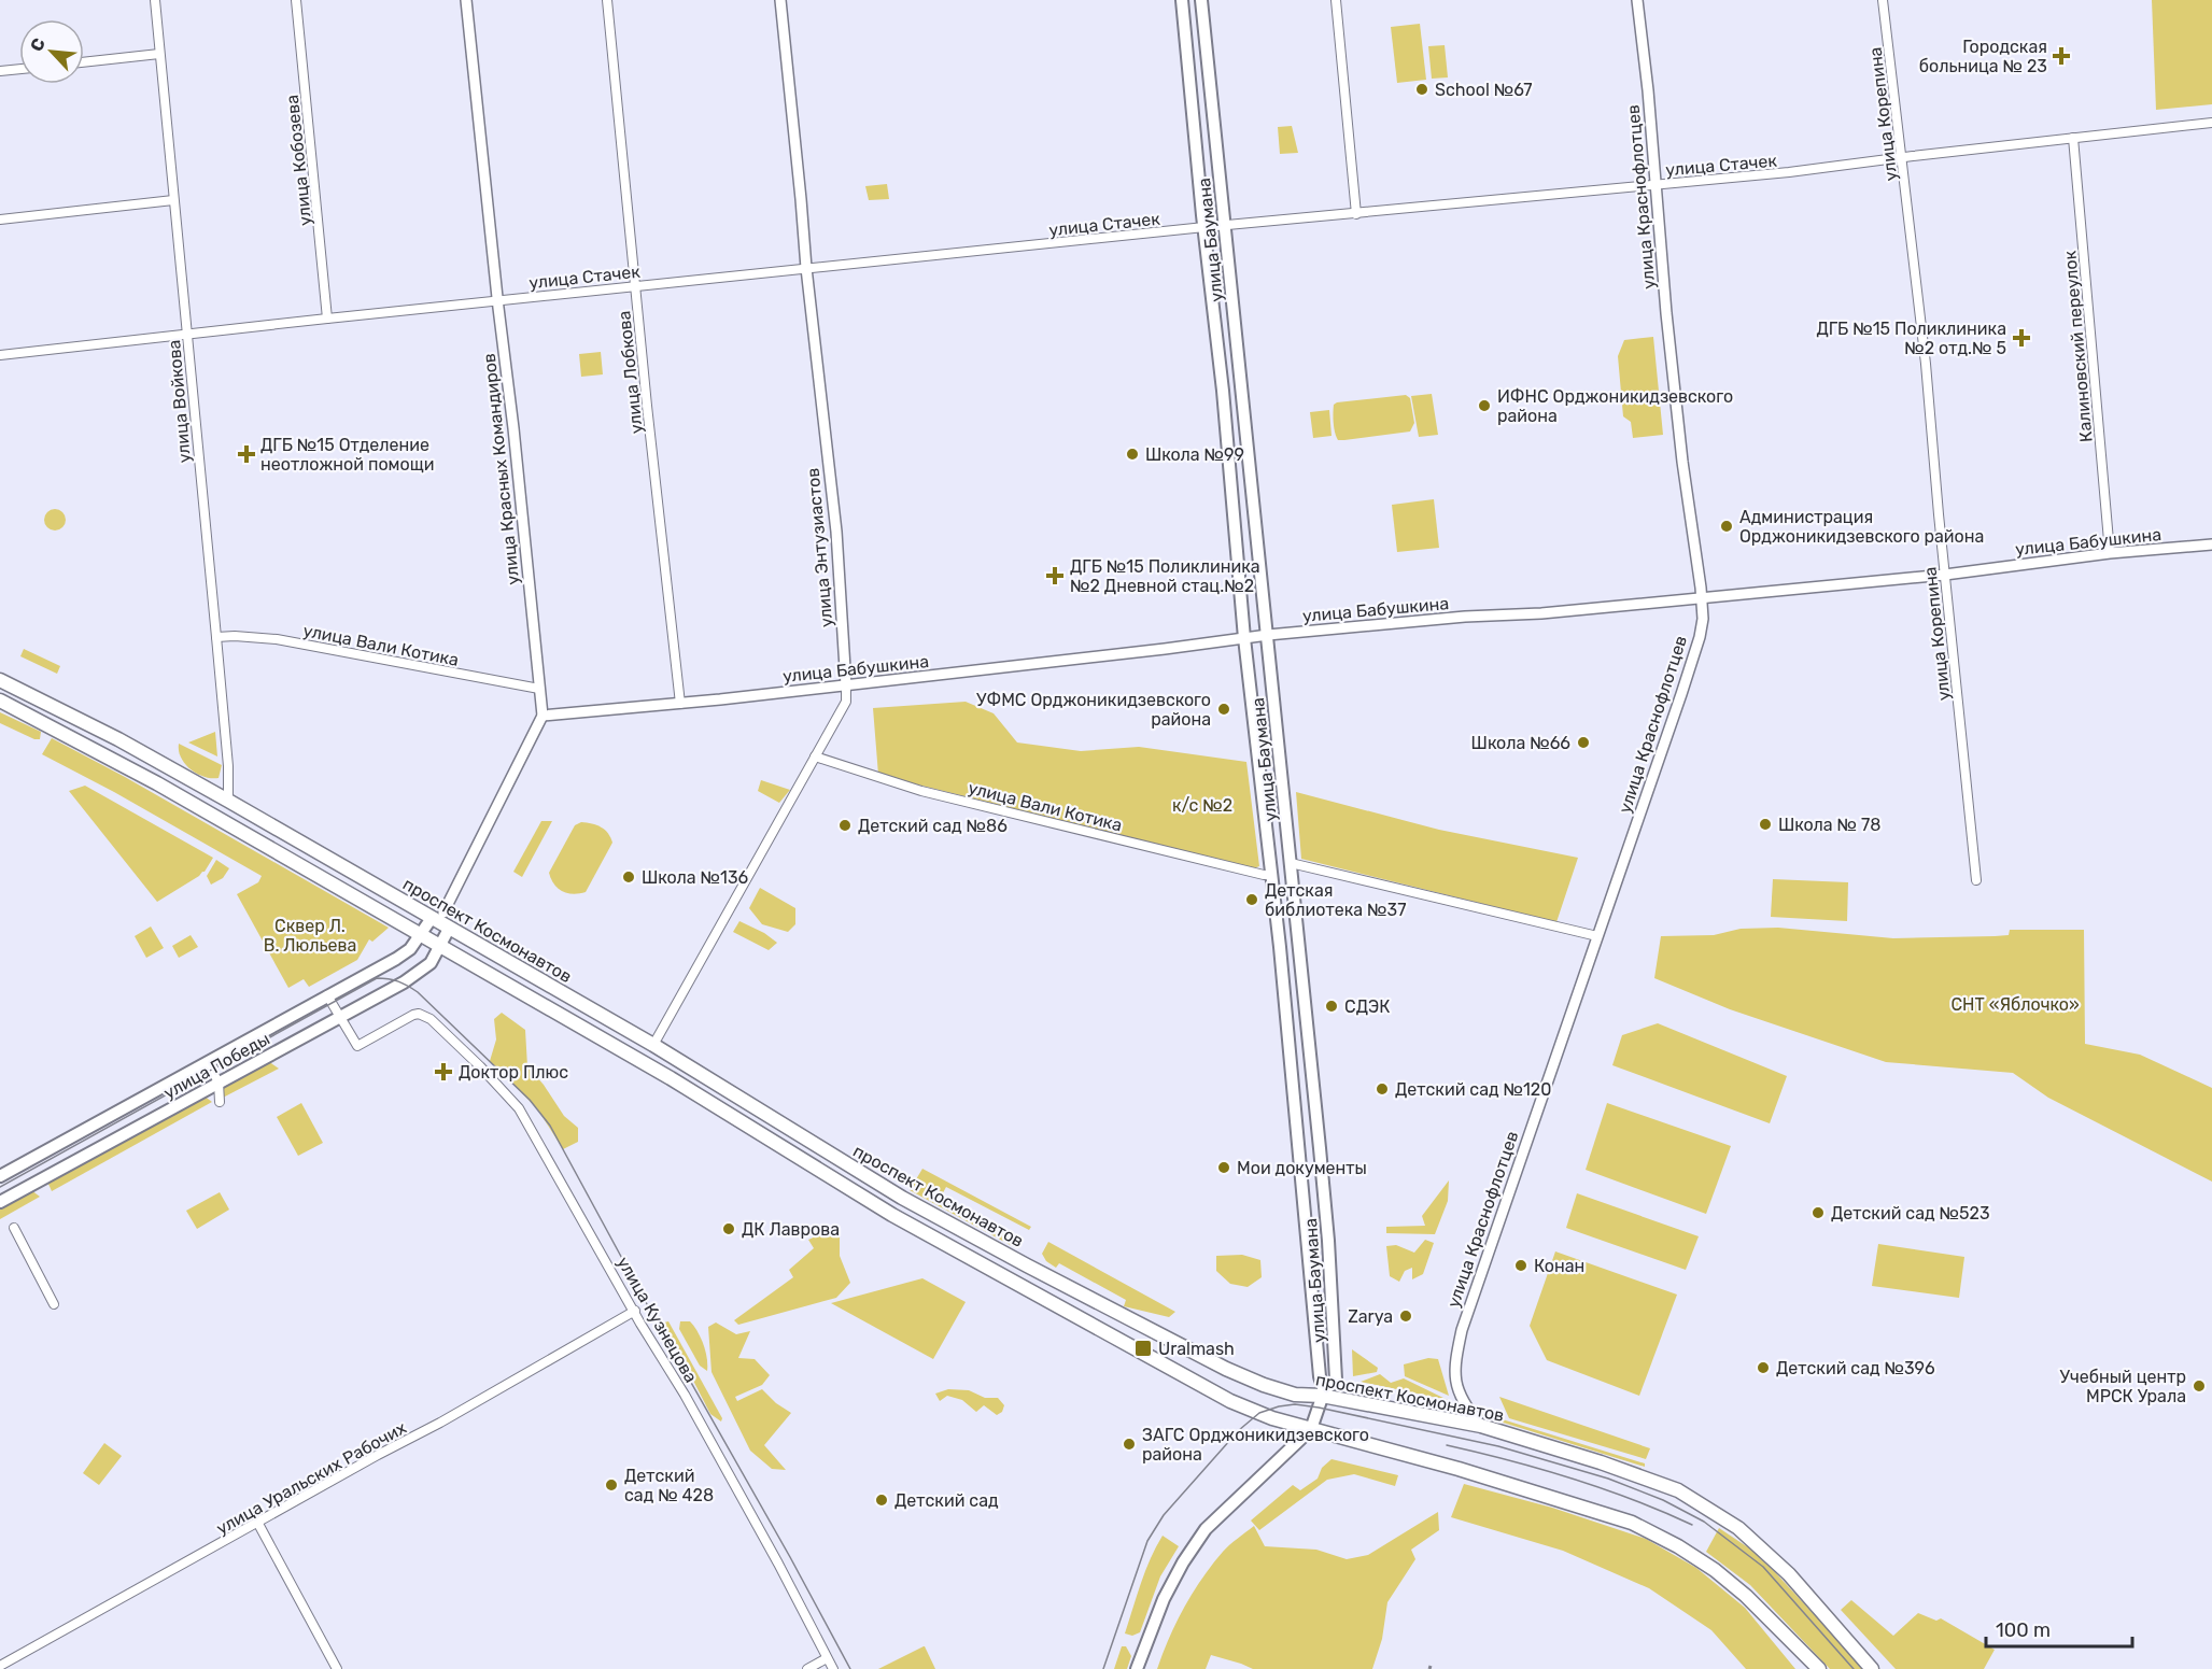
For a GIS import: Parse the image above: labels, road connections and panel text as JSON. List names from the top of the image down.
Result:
{
  "streets": {
    "main road": ["улица Баумана", "проспект Космонавтов", "улица Победы"],
    "street": [
      "улица Корепина",
      "улица Кобозева",
      "улица Стачек",
      "улица Краснофлотцев",
      "Калиновский переулок",
      "улица Лобкова",
      "улица Войкова",
      "улица Красных Командиров",
      "улица Бабушкина",
      "улица Энтузиастов",
      "улица Вали Котика",
      "улица Кузнецова",
      "улица Уральских Рабочих"
    ]
  },
  "crossings": [
    ["улица Корепина", "улица Стачек"],
    ["улица Корепина", "улица Бабушкина"],
    ["улица Кобозева", "улица Стачек"],
    ["улица Стачек", "улица Краснофлотцев"],
    ["улица Стачек", "улица Баумана"],
    ["улица Стачек", "Калиновский переулок"],
    ["улица Стачек", "улица Лобкова"],
    ["улица Стачек", "улица Войкова"],
    ["улица Стачек", "улица Красных Командиров"],
    ["улица Стачек", "улица Энтузиастов"],
    ["улица Краснофлотцев", "улица Бабушкина"],
    ["улица Краснофлотцев", "проспект Космонавтов"],
    ["улица Баумана", "улица Бабушкина"],
    ["улица Баумана", "улица Вали Котика"],
    ["улица Баумана", "проспект Космонавтов"],
    ["Калиновский переулок", "улица Бабушкина"],
    ["улица Лобкова", "улица Бабушкина"],
    ["улица Войкова", "улица Вали Котика"],
    ["улица Войкова", "проспект Космонавтов"],
    ["улица Красных Командиров", "улица Бабушкина"],
    ["улица Красных Командиров", "улица Вали Котика"],
    ["улица Бабушкина", "улица Энтузиастов"],
    ["улица Энтузиастов", "улица Вали Котика"],
    ["улица Энтузиастов", "проспект Космонавтов"],
    ["проспект Космонавтов", "улица Победы"],
    ["улица Победы", "улица Кузнецова"],
    ["улица Кузнецова", "улица Уральских Рабочих"]
  ],
  "parks": ["к/с №2", "Сквер Л. В. Люльева", "СНТ «Яблочко»"],
  "places": {
    "health": [
      "Городская больница № 23",
      "ДГБ №15 Поликлиника №2 отд.№ 5",
      "ДГБ №15 Отделение неотложной помощи",
      "ДГБ №15 Поликлиника №2 Дневной стац.№2",
      "Доктор Плюс"
    ],
    "other": [
      "School №67",
      "ИФНС Орджоникидзевского района",
      "Школа №99",
      "Администрация Орджоникидзевского района",
      "УФМС Орджоникидзевского района",
      "Школа №66",
      "Школа № 78",
      "Детский сад №86",
      "Школа №136",
      "Детская библиотека №37",
      "СДЭК",
      "Детский сад №120",
      "Мои документы",
      "Детский сад №523",
      "ДК Лаврова",
      "Конан",
      "Zarya",
      "Детский сад №396",
      "Учебный центр МРСК Урала",
      "ЗАГС Орджоникидзевского района",
      "Детский сад № 428",
      "Детский сад"
    ],
    "transit": ["Uralmash"]
  },
  "scale_bar": "100 m",
  "north": "top left"
}
